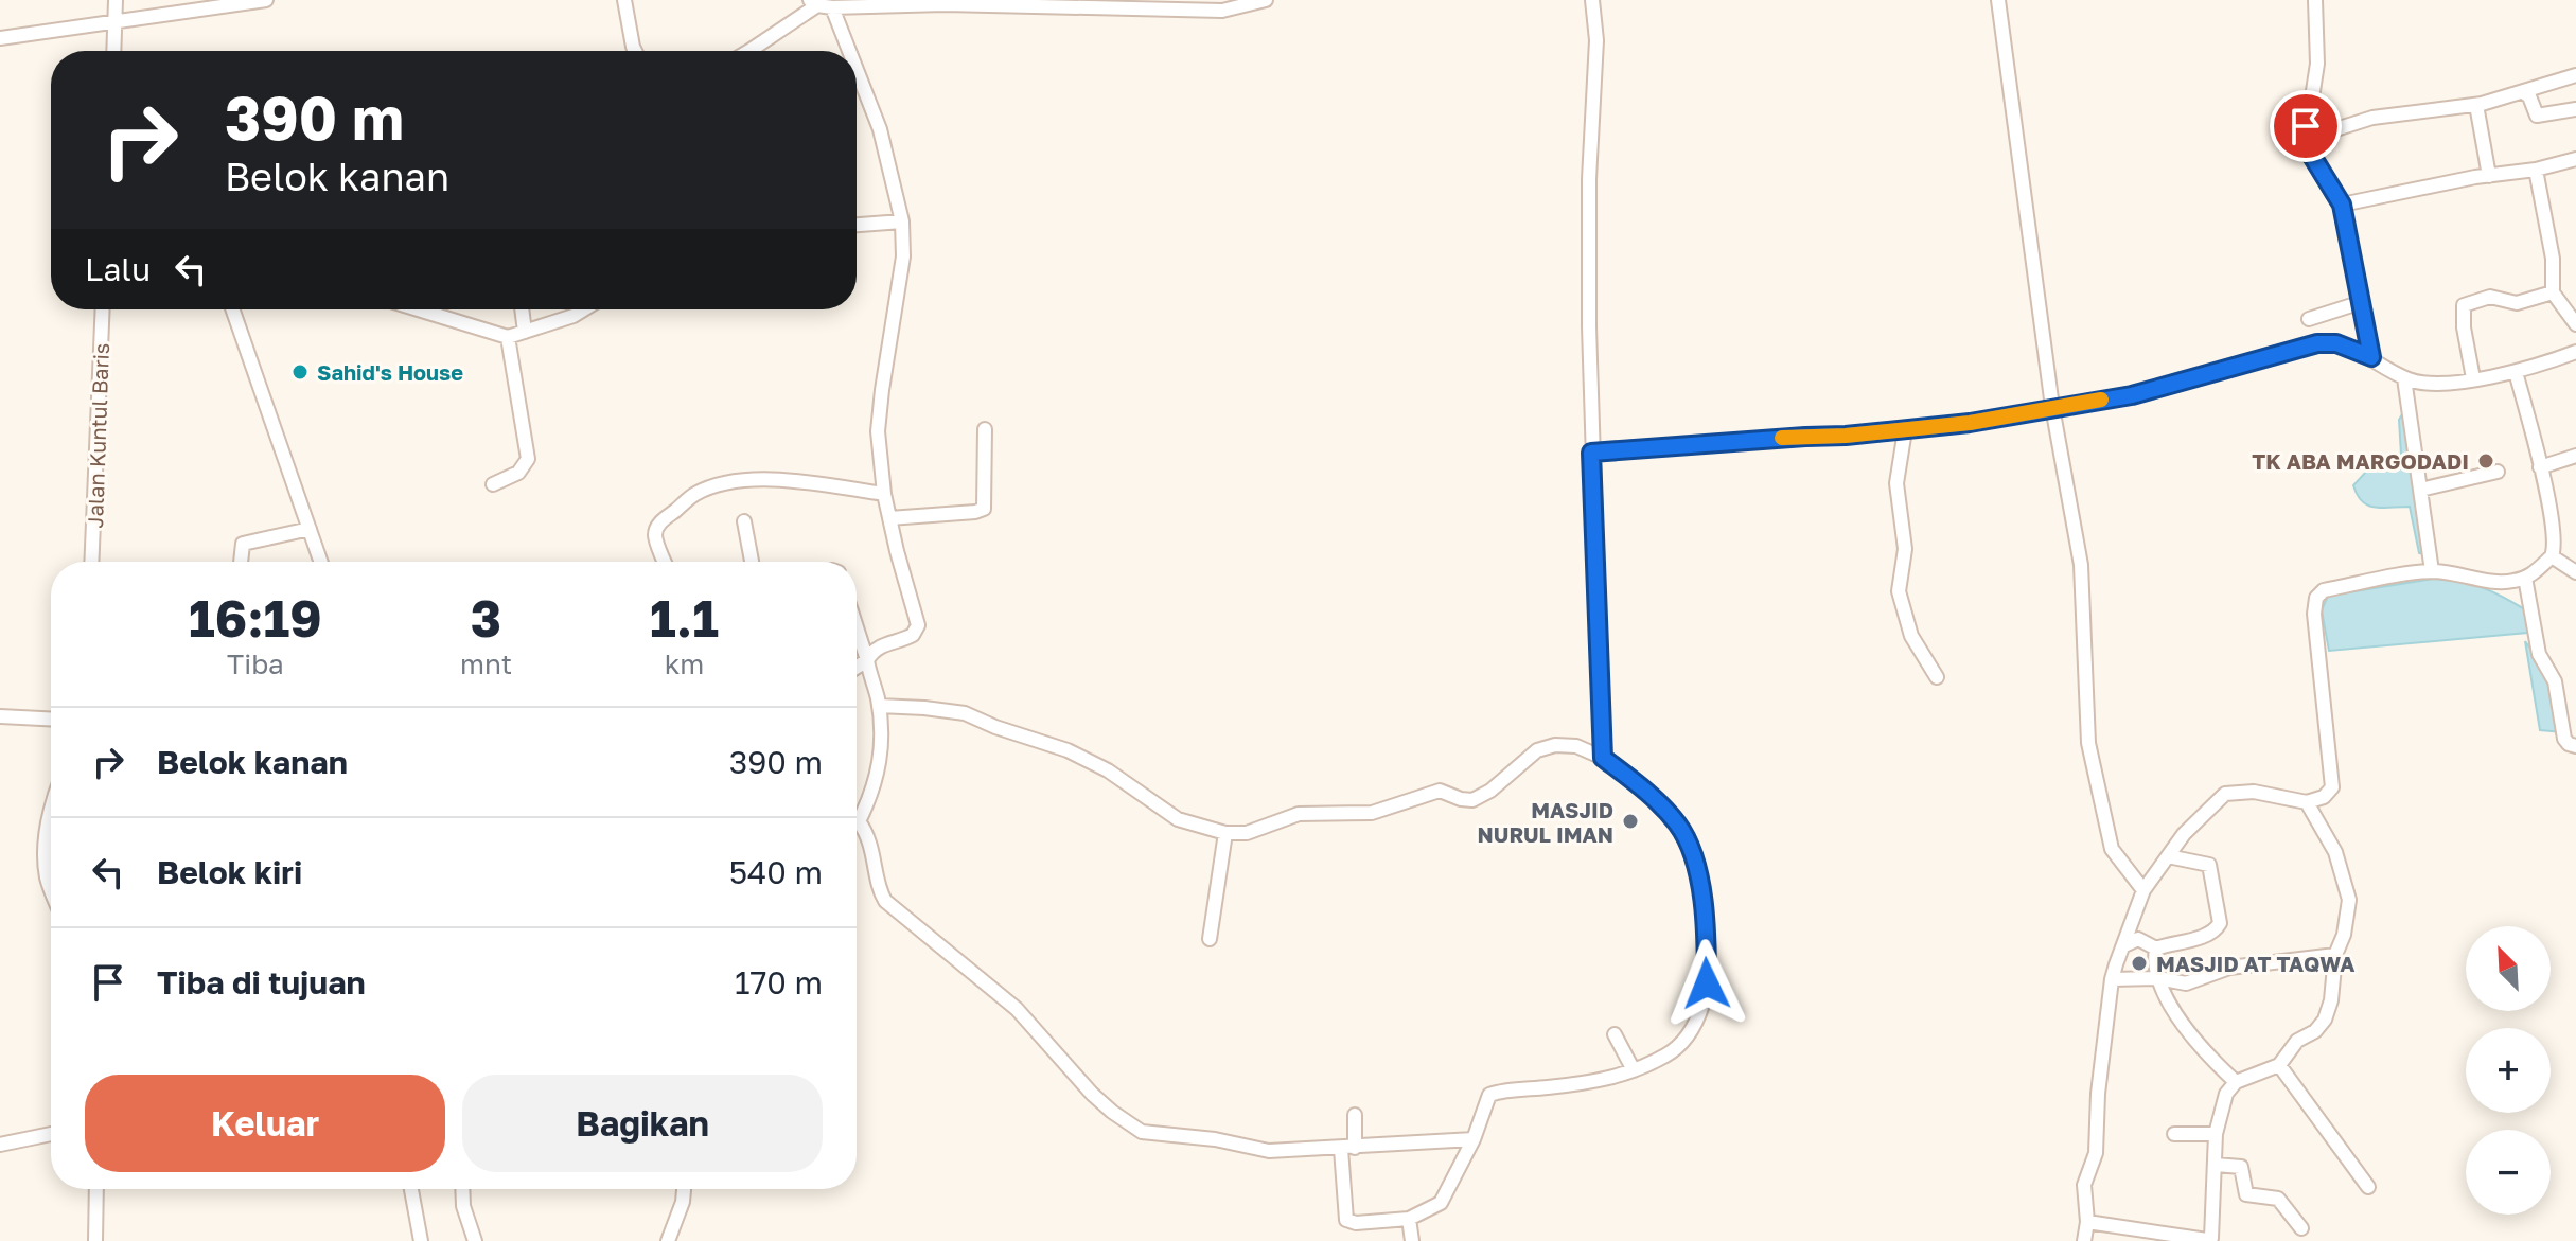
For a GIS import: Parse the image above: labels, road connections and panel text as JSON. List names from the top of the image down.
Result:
{
  "streets": {
    "street": ["Jalan Kuntul Baris"]
  },
  "places": [
    "Sahid's House",
    "TK ABA MARGODADI",
    "MASJID NURUL IMAN",
    "MASJID AT TAQWA"
  ],
  "north": "top left",
  "page": {
    "turn": ["390 m", "Belok kanan"],
    "then": "Lalu",
    "eta": [
      "16:19",
      "Tiba",
      "3",
      "mnt",
      "1.1",
      "km"
    ],
    "list": [
      {
        "name": "Belok kanan",
        "value": "390 m"
      },
      {
        "name": "Belok kiri",
        "value": "540 m"
      },
      {
        "name": "Tiba di tujuan",
        "value": "170 m"
      }
    ],
    "map_buttons": ["+", "−"],
    "buttons": ["Keluar", "Bagikan"]
  }
}
